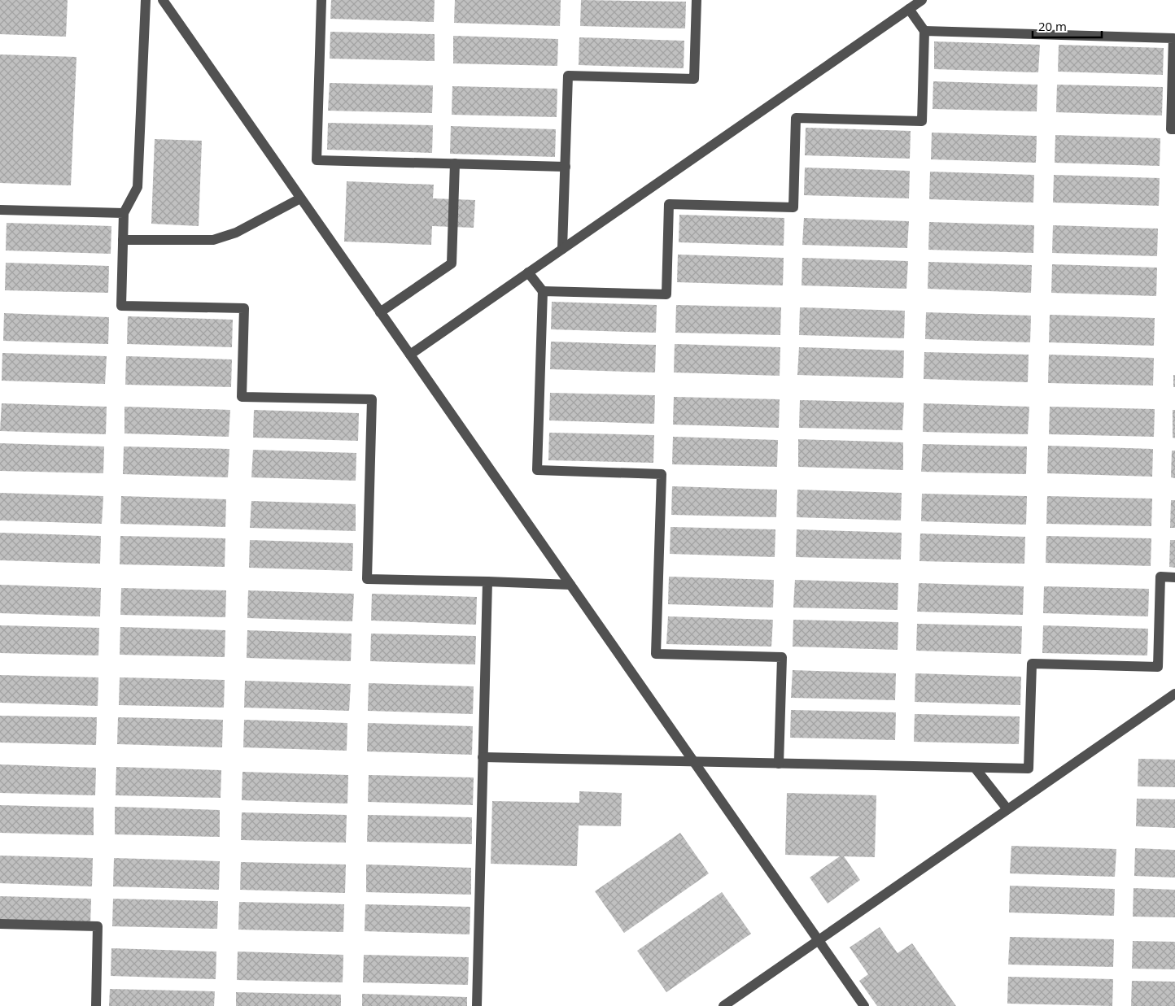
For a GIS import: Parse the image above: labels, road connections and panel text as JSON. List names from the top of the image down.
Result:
{
  "scale_bar": "20 m"
}
